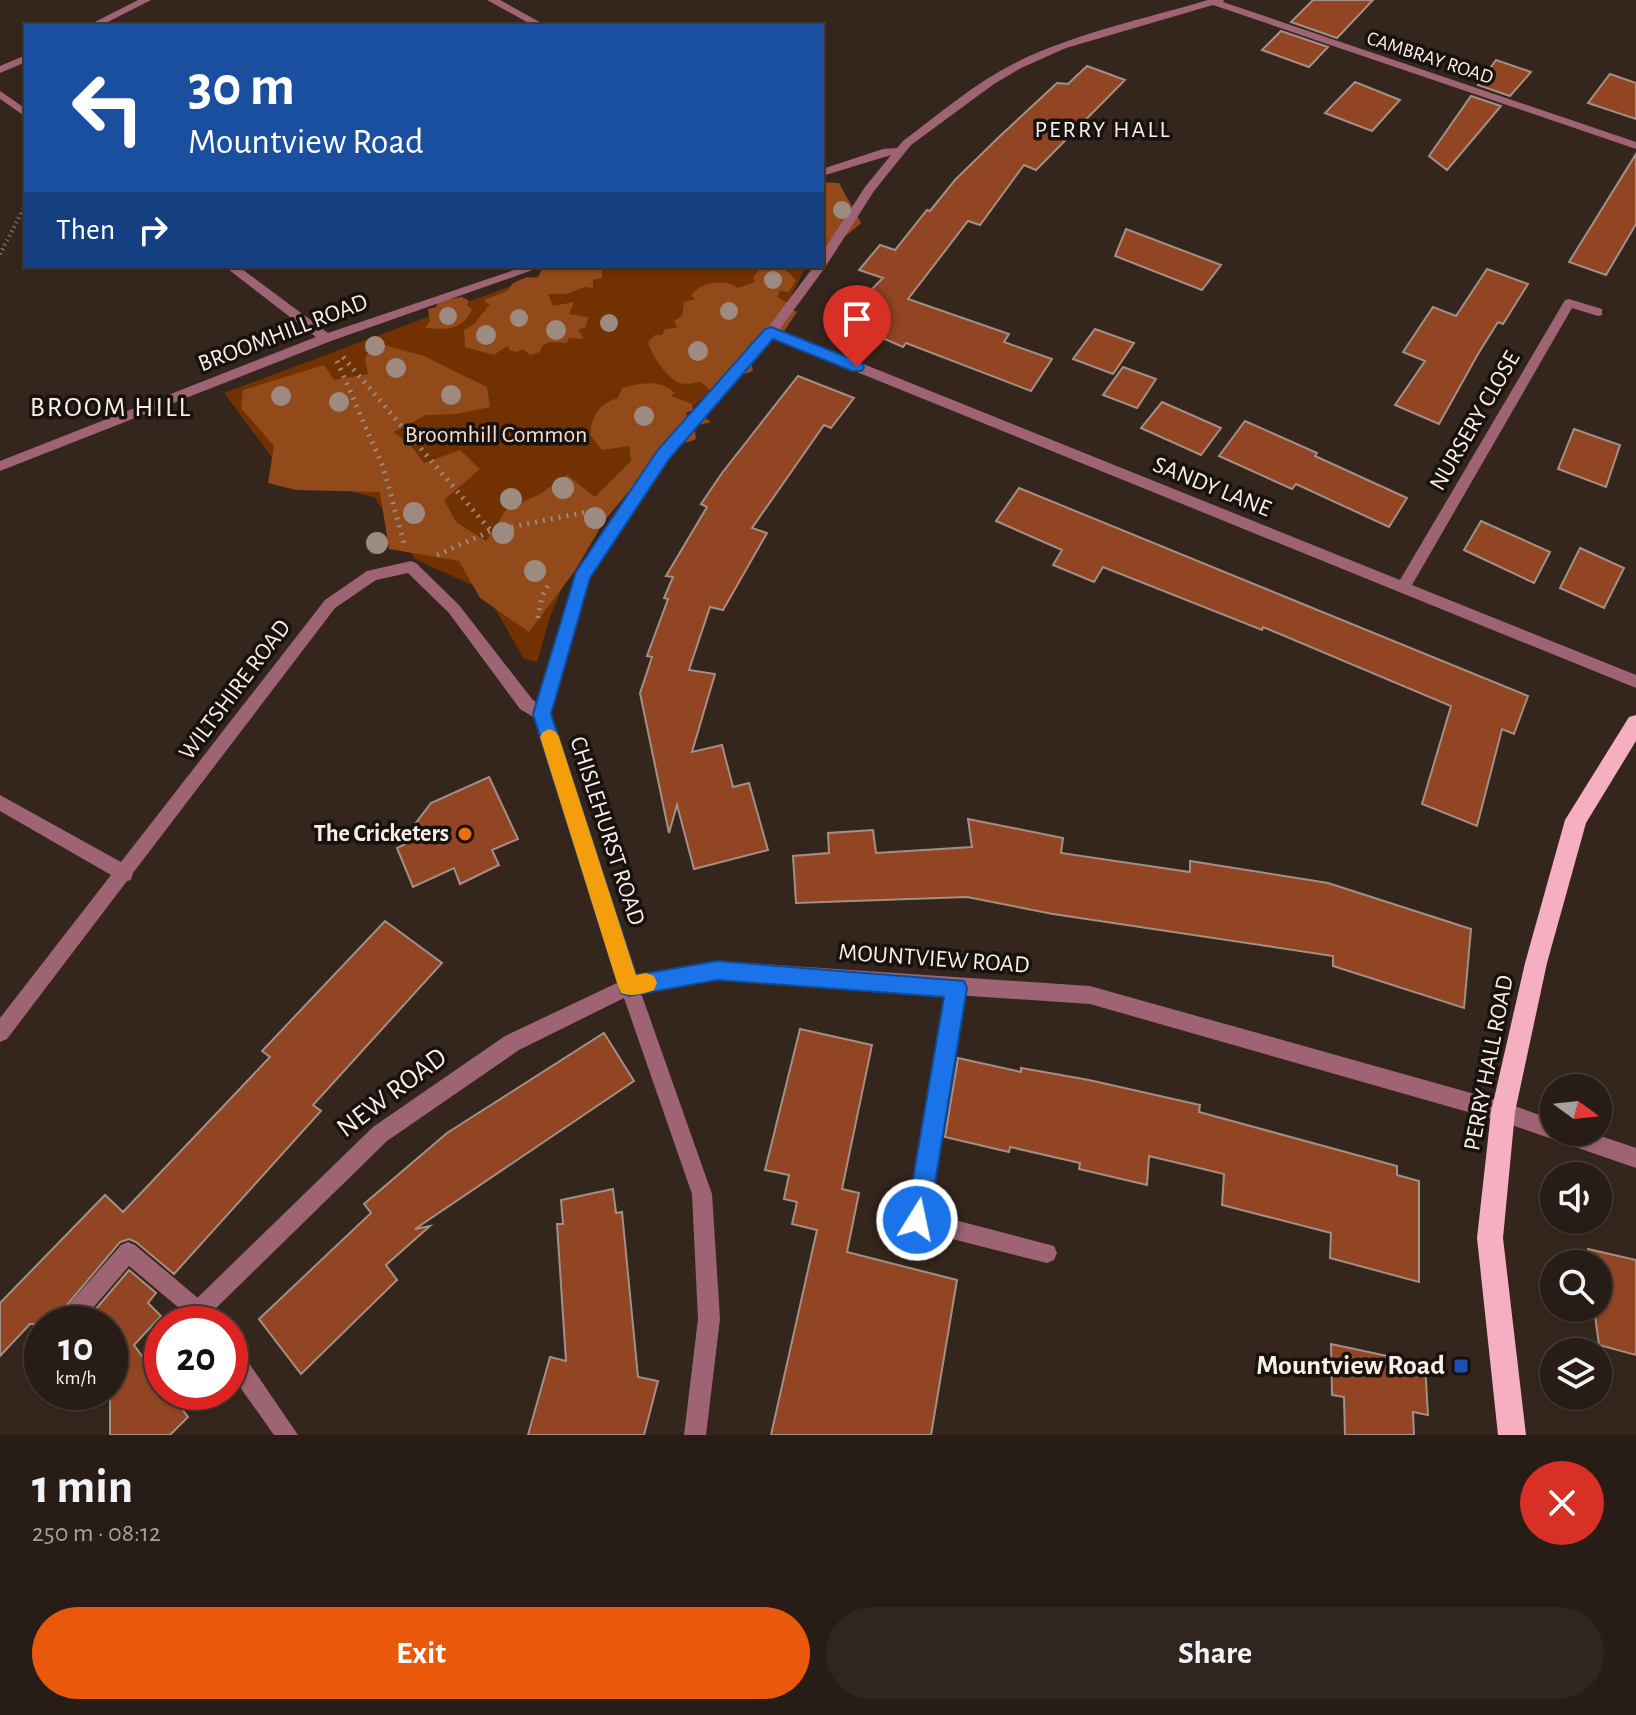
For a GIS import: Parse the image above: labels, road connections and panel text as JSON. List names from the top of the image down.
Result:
{
  "streets": {
    "main road": ["PERRY HALL ROAD"],
    "street": [
      "CAMBRAY ROAD",
      "BROOMHILL ROAD",
      "NURSERY CLOSE",
      "SANDY LANE",
      "WILTSHIRE ROAD",
      "CHISLEHURST ROAD",
      "MOUNTVIEW ROAD",
      "NEW ROAD"
    ]
  },
  "crossings": [
    ["CAMBRAY ROAD", "CHISLEHURST ROAD"],
    ["NURSERY CLOSE", "SANDY LANE"],
    ["SANDY LANE", "CHISLEHURST ROAD"],
    ["CHISLEHURST ROAD", "MOUNTVIEW ROAD"],
    ["CHISLEHURST ROAD", "NEW ROAD"],
    ["MOUNTVIEW ROAD", "PERRY HALL ROAD"],
    ["MOUNTVIEW ROAD", "NEW ROAD"]
  ],
  "districts": ["PERRY HALL", "BROOM HILL"],
  "parks": ["Broomhill Common"],
  "places": {
    "other": ["The Cricketers"],
    "transit": ["Mountview Road"]
  },
  "north": "right",
  "page": {
    "turn": ["30 m", "Mountview Road"],
    "then": "Then",
    "speed": "10 km/h",
    "limit": "20",
    "heading": ["1 min", "250 m · 08:12"],
    "buttons": ["Exit", "Share"]
  }
}
